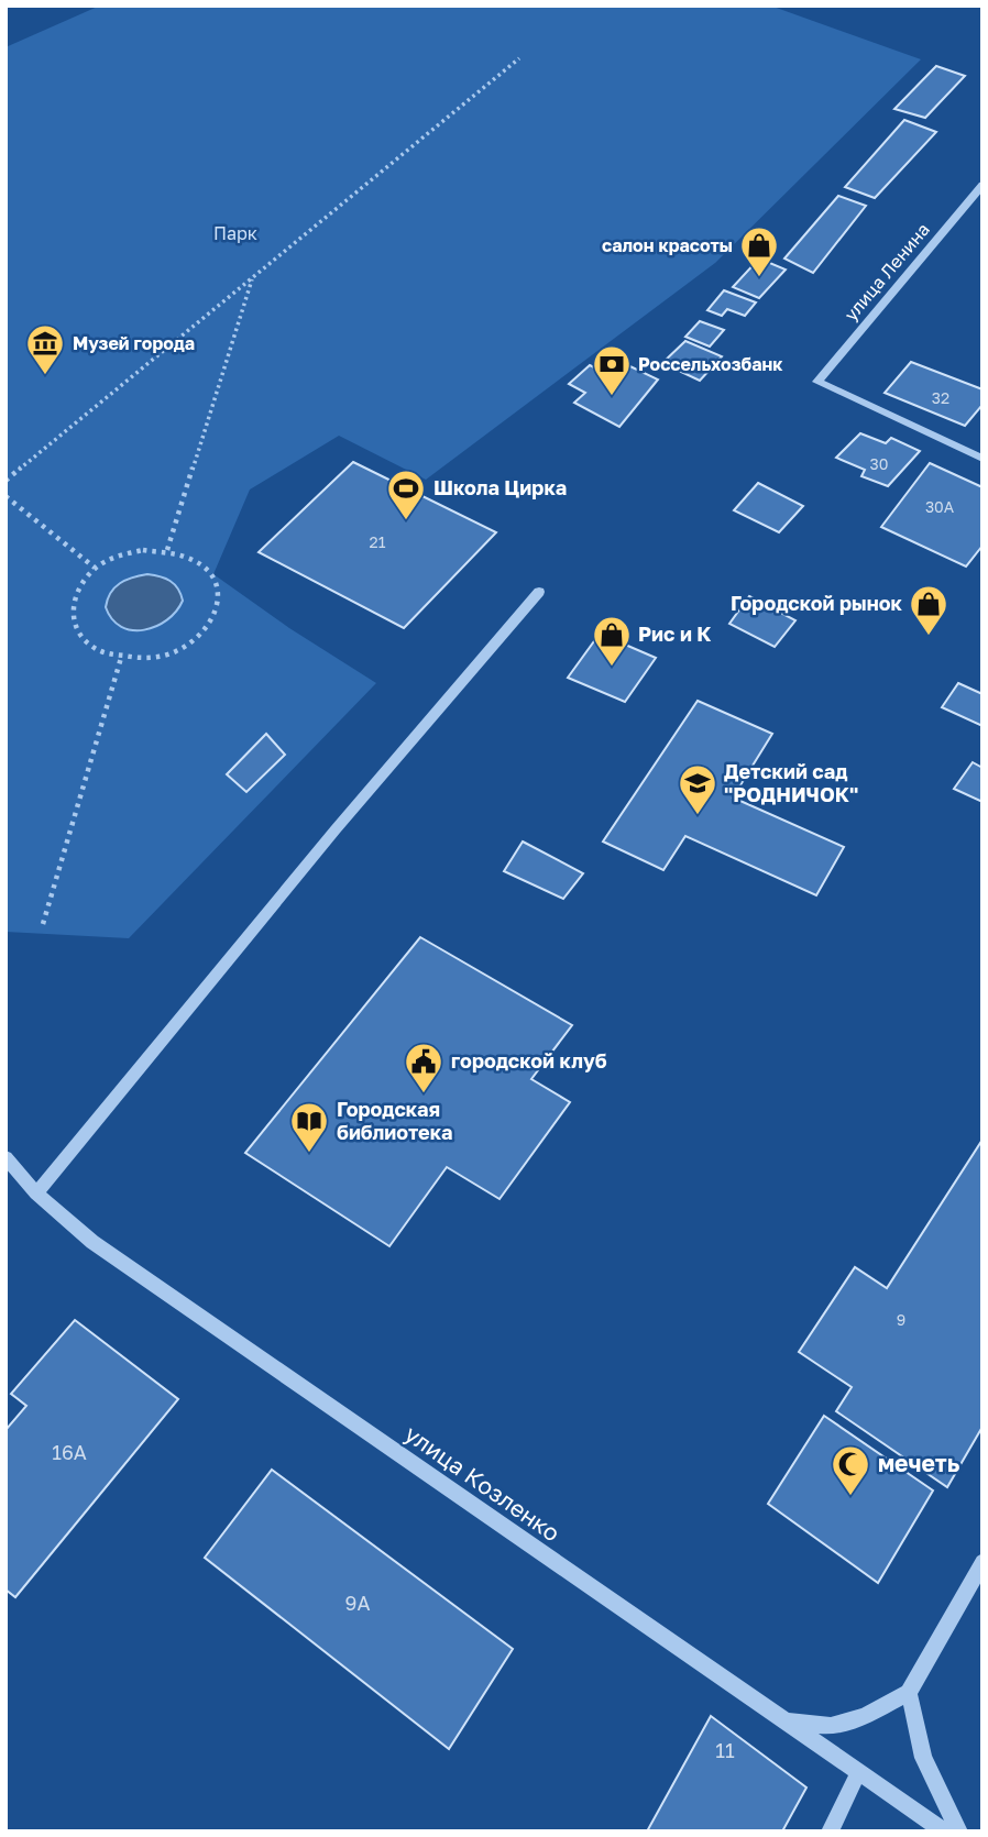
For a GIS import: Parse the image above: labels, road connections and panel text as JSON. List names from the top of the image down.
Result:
{
  "streets": {
    "street": ["улица Ленина", "улица Козленко"]
  },
  "parks": ["Парк"],
  "places": {
    "shop": ["салон красоты", "Городской рынок", "Рис и К"],
    "museum": ["Музей города"],
    "bank": ["Россельхозбанк"],
    "sports": ["Школа Цирка"],
    "school or university": ["Детский сад \"РОДНИЧОК\""],
    "public building": ["городской клуб"],
    "library": ["Городская библиотека"],
    "mosque": ["мечеть"]
  },
  "house_numbers": [
    "32",
    "30",
    "30А",
    "21",
    "9",
    "16А",
    "9А",
    "11"
  ]
}
